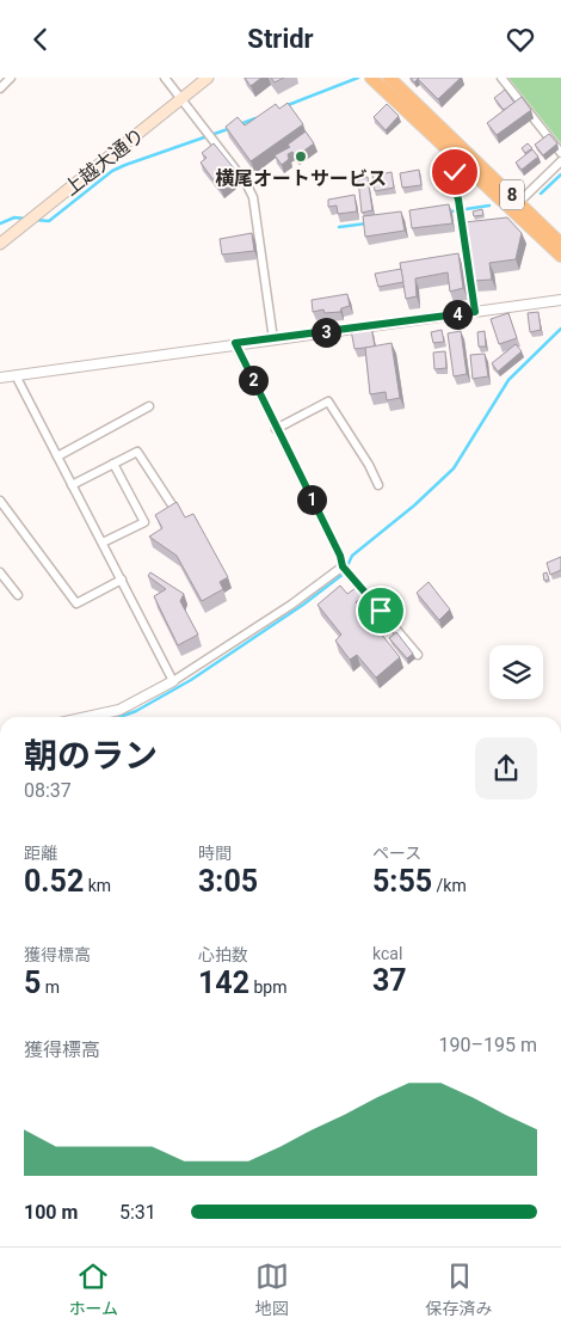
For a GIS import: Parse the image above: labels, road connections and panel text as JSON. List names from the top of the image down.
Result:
{
  "streets": {
    "highway": ["8"],
    "main road": ["上越大通り"]
  },
  "places": ["横尾オートサービス"],
  "page": {
    "header": "Stridr",
    "pins": [
      "4",
      "3",
      "2",
      "1"
    ],
    "heading": ["朝のラン", "08:37"],
    "stats": [
      ["距離", "0.52 km"],
      ["時間", "3:05"],
      ["ペース", "5:55 /km"],
      ["獲得標高", "5 m"],
      ["心拍数", "142 bpm"],
      ["kcal", "37"]
    ],
    "chart": ["獲得標高", "190–195 m"],
    "list": [
      {
        "name": "100 m",
        "note": "5:31"
      }
    ],
    "tabs": ["ホーム", "地図", "保存済み"]
  }
}
